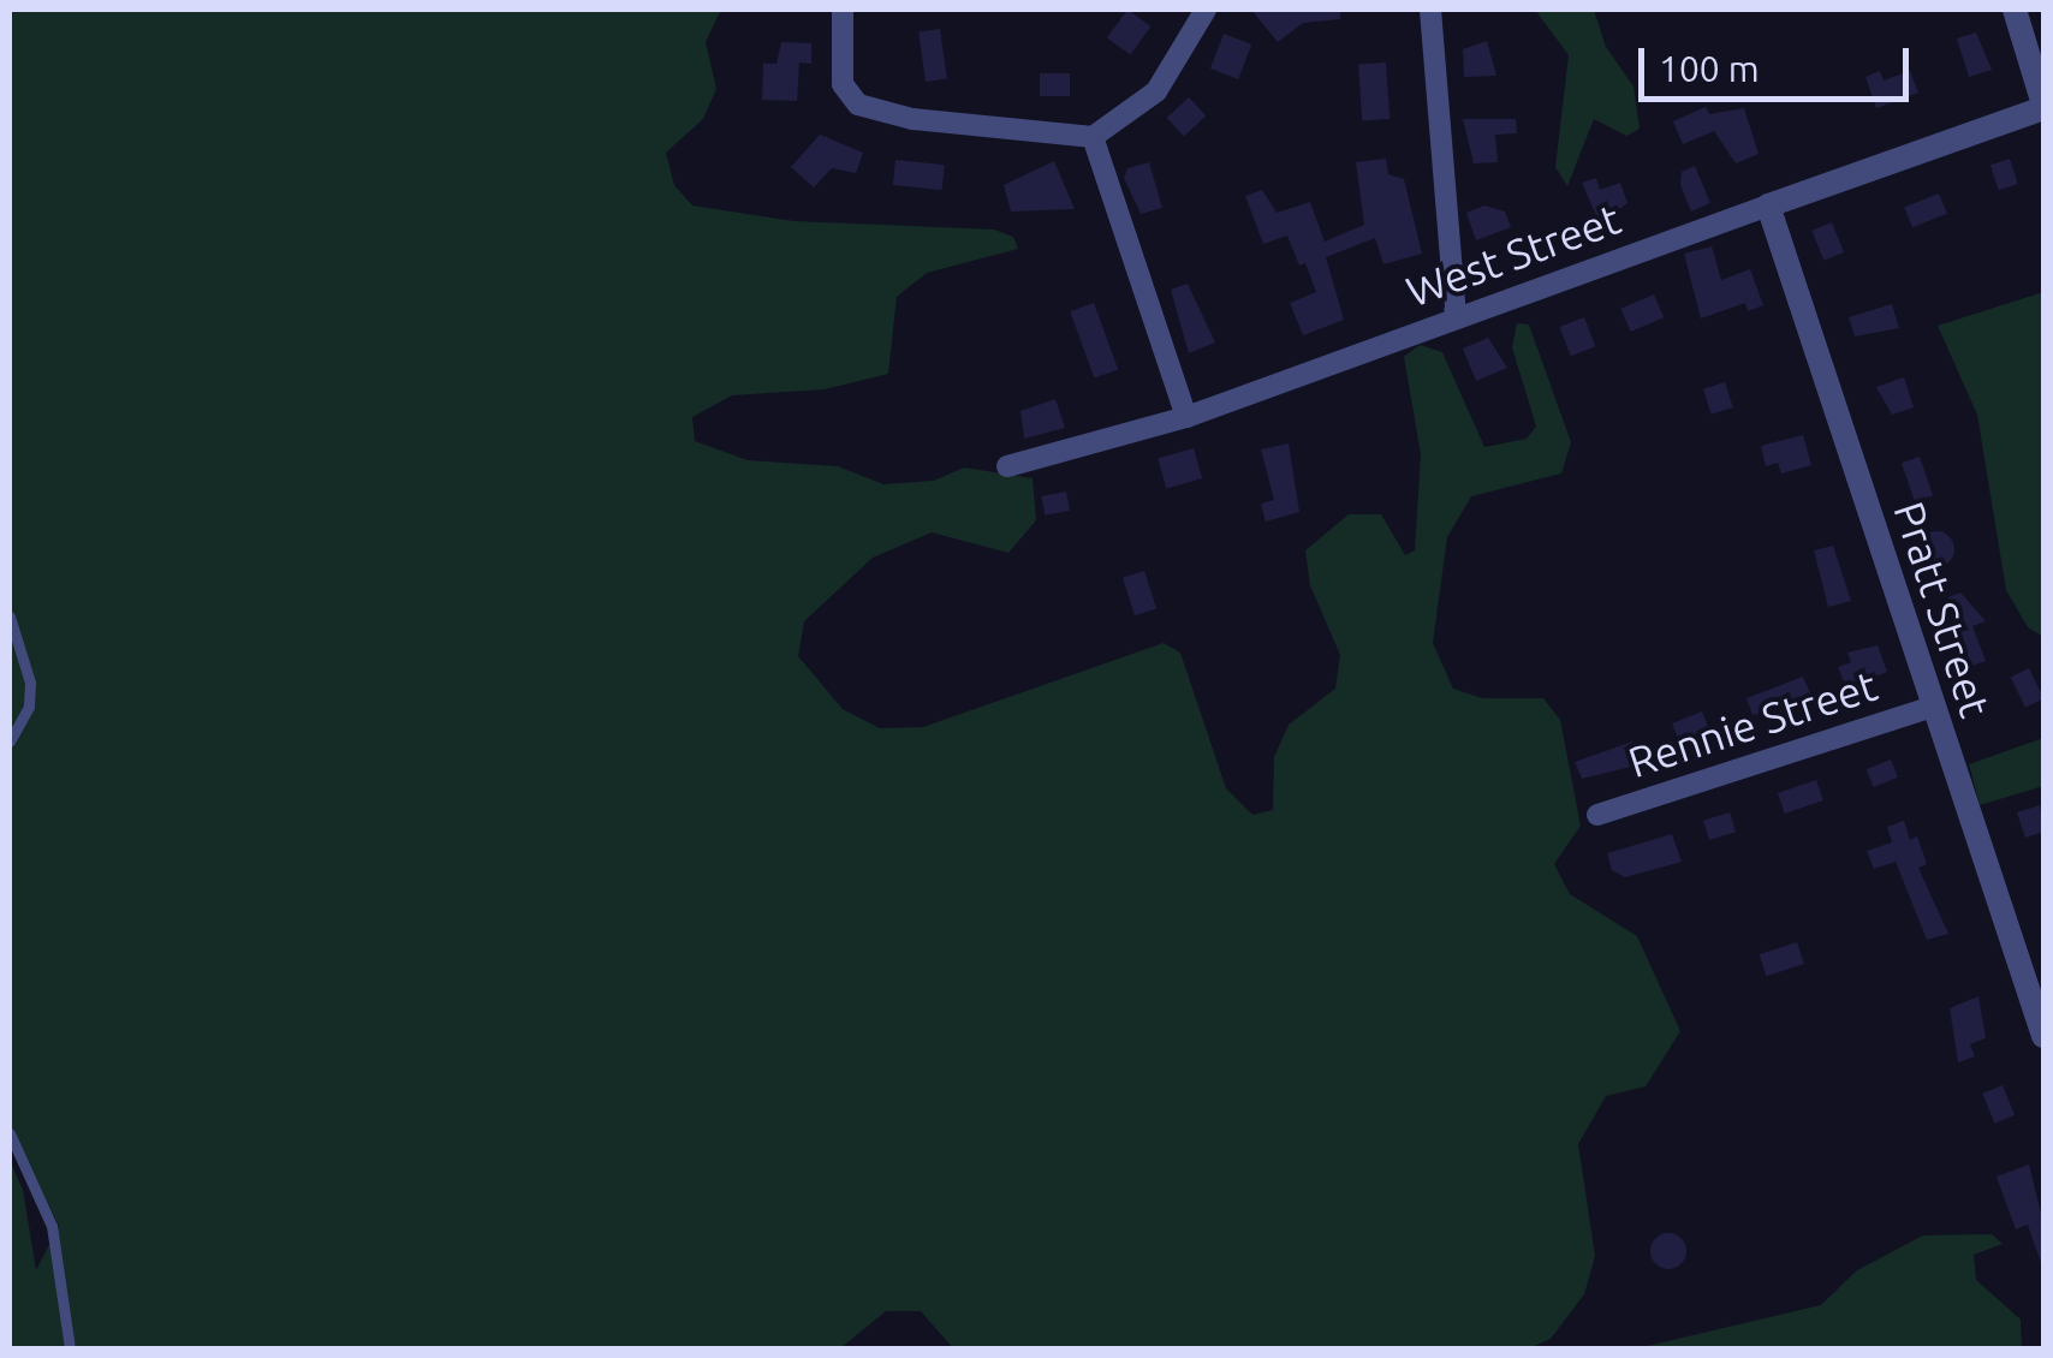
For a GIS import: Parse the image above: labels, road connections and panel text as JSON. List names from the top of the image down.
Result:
{
  "streets": {
    "street": ["West Street", "Pratt Street", "Rennie Street"]
  },
  "crossings": [
    ["West Street", "Pratt Street"],
    ["Pratt Street", "Rennie Street"]
  ],
  "scale_bar": "100 m"
}
